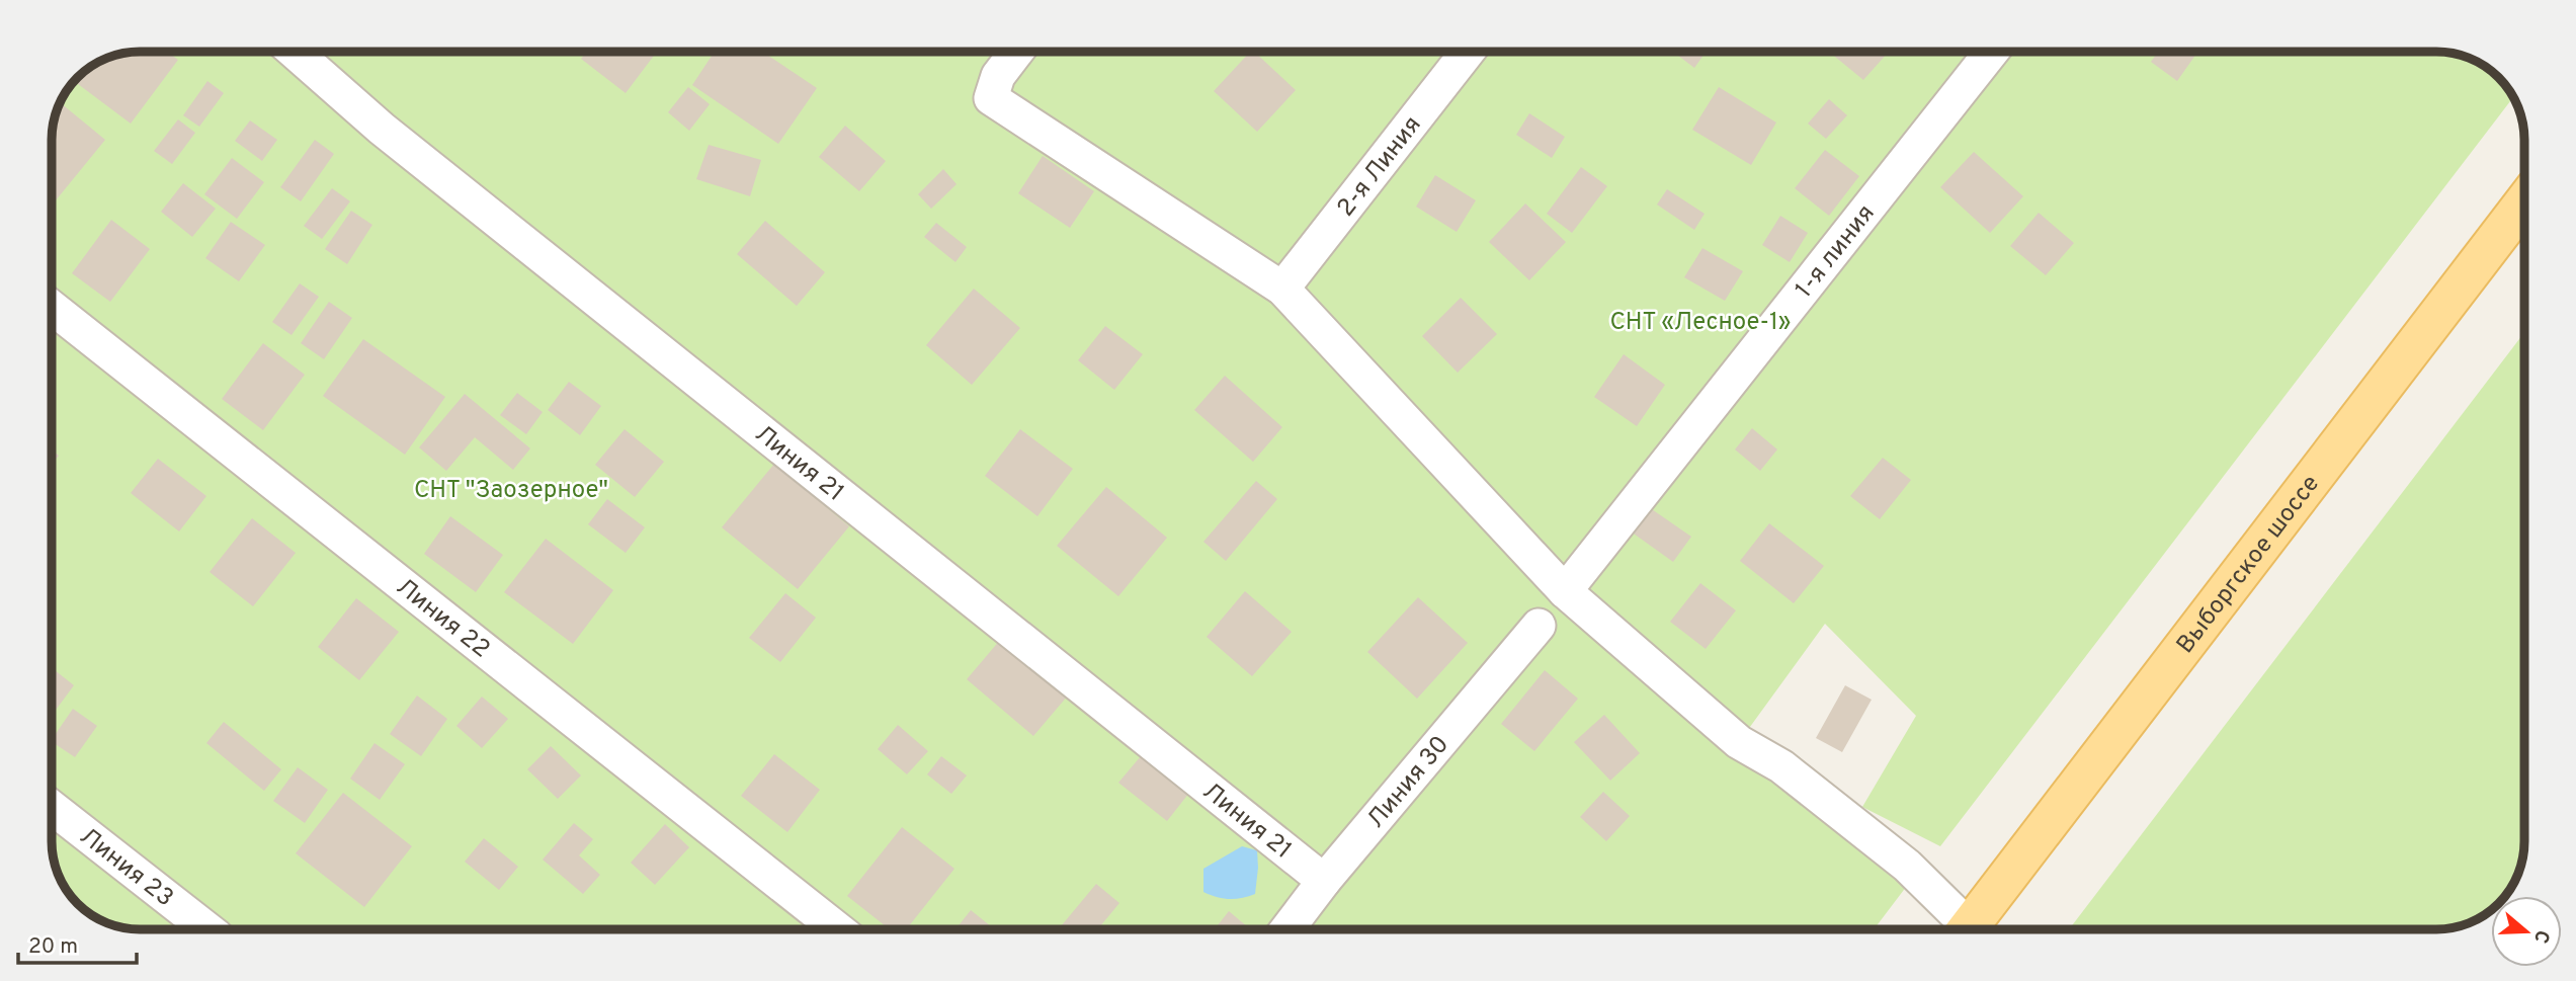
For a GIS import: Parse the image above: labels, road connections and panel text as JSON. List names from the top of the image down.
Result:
{
  "streets": {
    "main road": ["Выборгское шоссе"],
    "street": [
      "2-я Линия",
      "1-я линия",
      "Линия 21",
      "Линия 22",
      "Линия 30",
      "Линия 23"
    ]
  },
  "crossings": [
    ["Линия 21", "Линия 30"]
  ],
  "parks": ["СНТ «Лесное-1»", "СНТ \"Заозерное\""],
  "scale_bar": "20 m",
  "north": "right"
}
